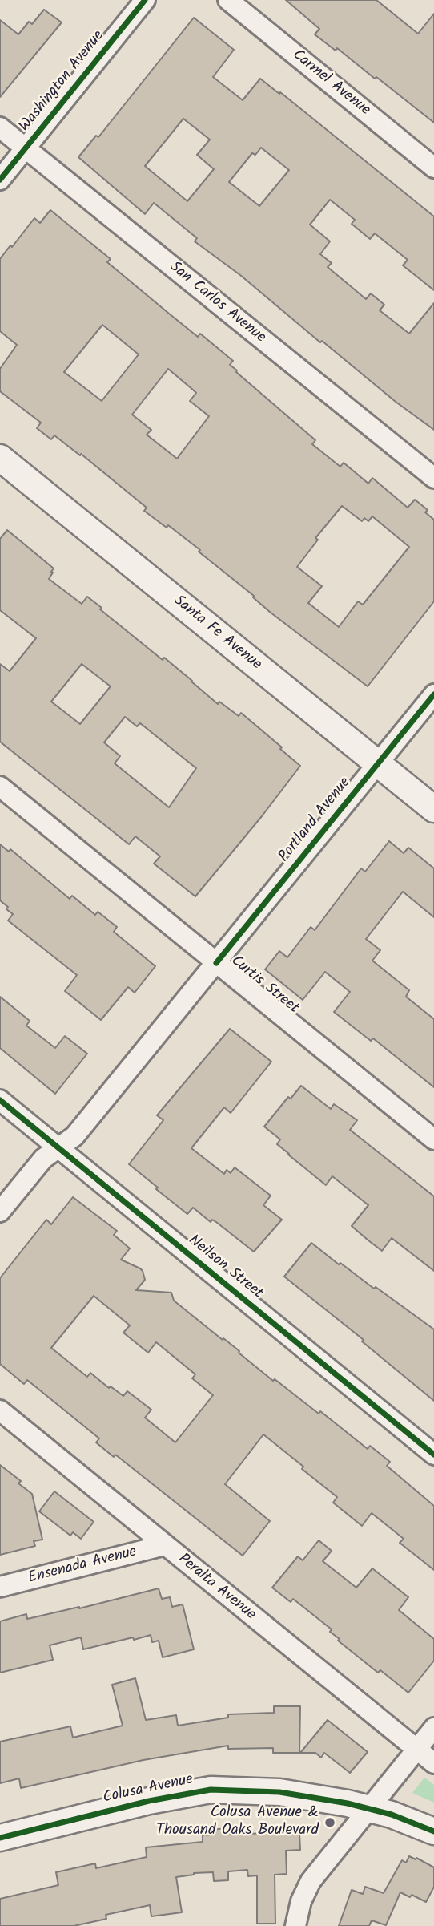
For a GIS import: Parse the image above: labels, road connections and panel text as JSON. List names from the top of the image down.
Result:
{
  "streets": {
    "street": [
      "Washington Avenue",
      "Carmel Avenue",
      "San Carlos Avenue",
      "Santa Fe Avenue",
      "Portland Avenue",
      "Curtis Street",
      "Neilson Street",
      "Ensenada Avenue",
      "Peralta Avenue",
      "Colusa Avenue"
    ]
  },
  "crossings": [
    ["Washington Avenue", "San Carlos Avenue"],
    ["Santa Fe Avenue", "Portland Avenue"],
    ["Portland Avenue", "Curtis Street"],
    ["Portland Avenue", "Neilson Street"],
    ["Ensenada Avenue", "Peralta Avenue"]
  ],
  "places": ["Colusa Avenue & Thousand Oaks Boulevard"]
}
